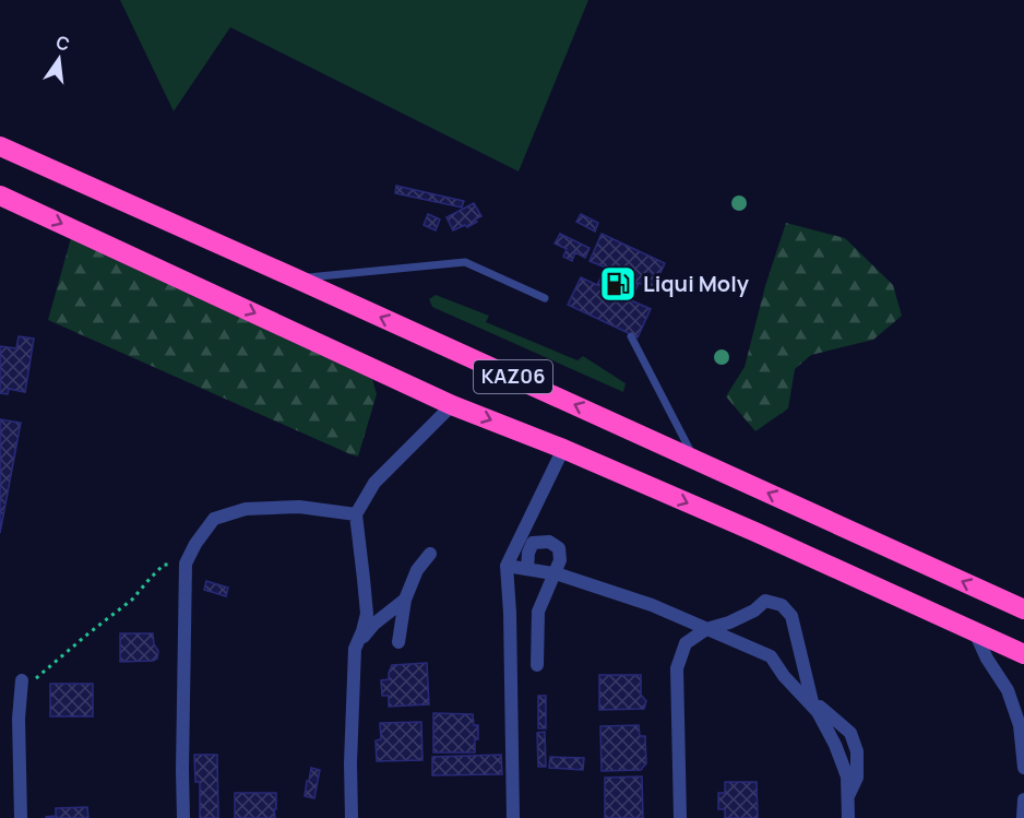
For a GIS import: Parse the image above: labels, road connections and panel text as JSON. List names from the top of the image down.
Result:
{
  "streets": {
    "highway": ["KАZ06"]
  },
  "places": {
    "fuel station": ["Liqui Moly"]
  },
  "north": "top"
}
